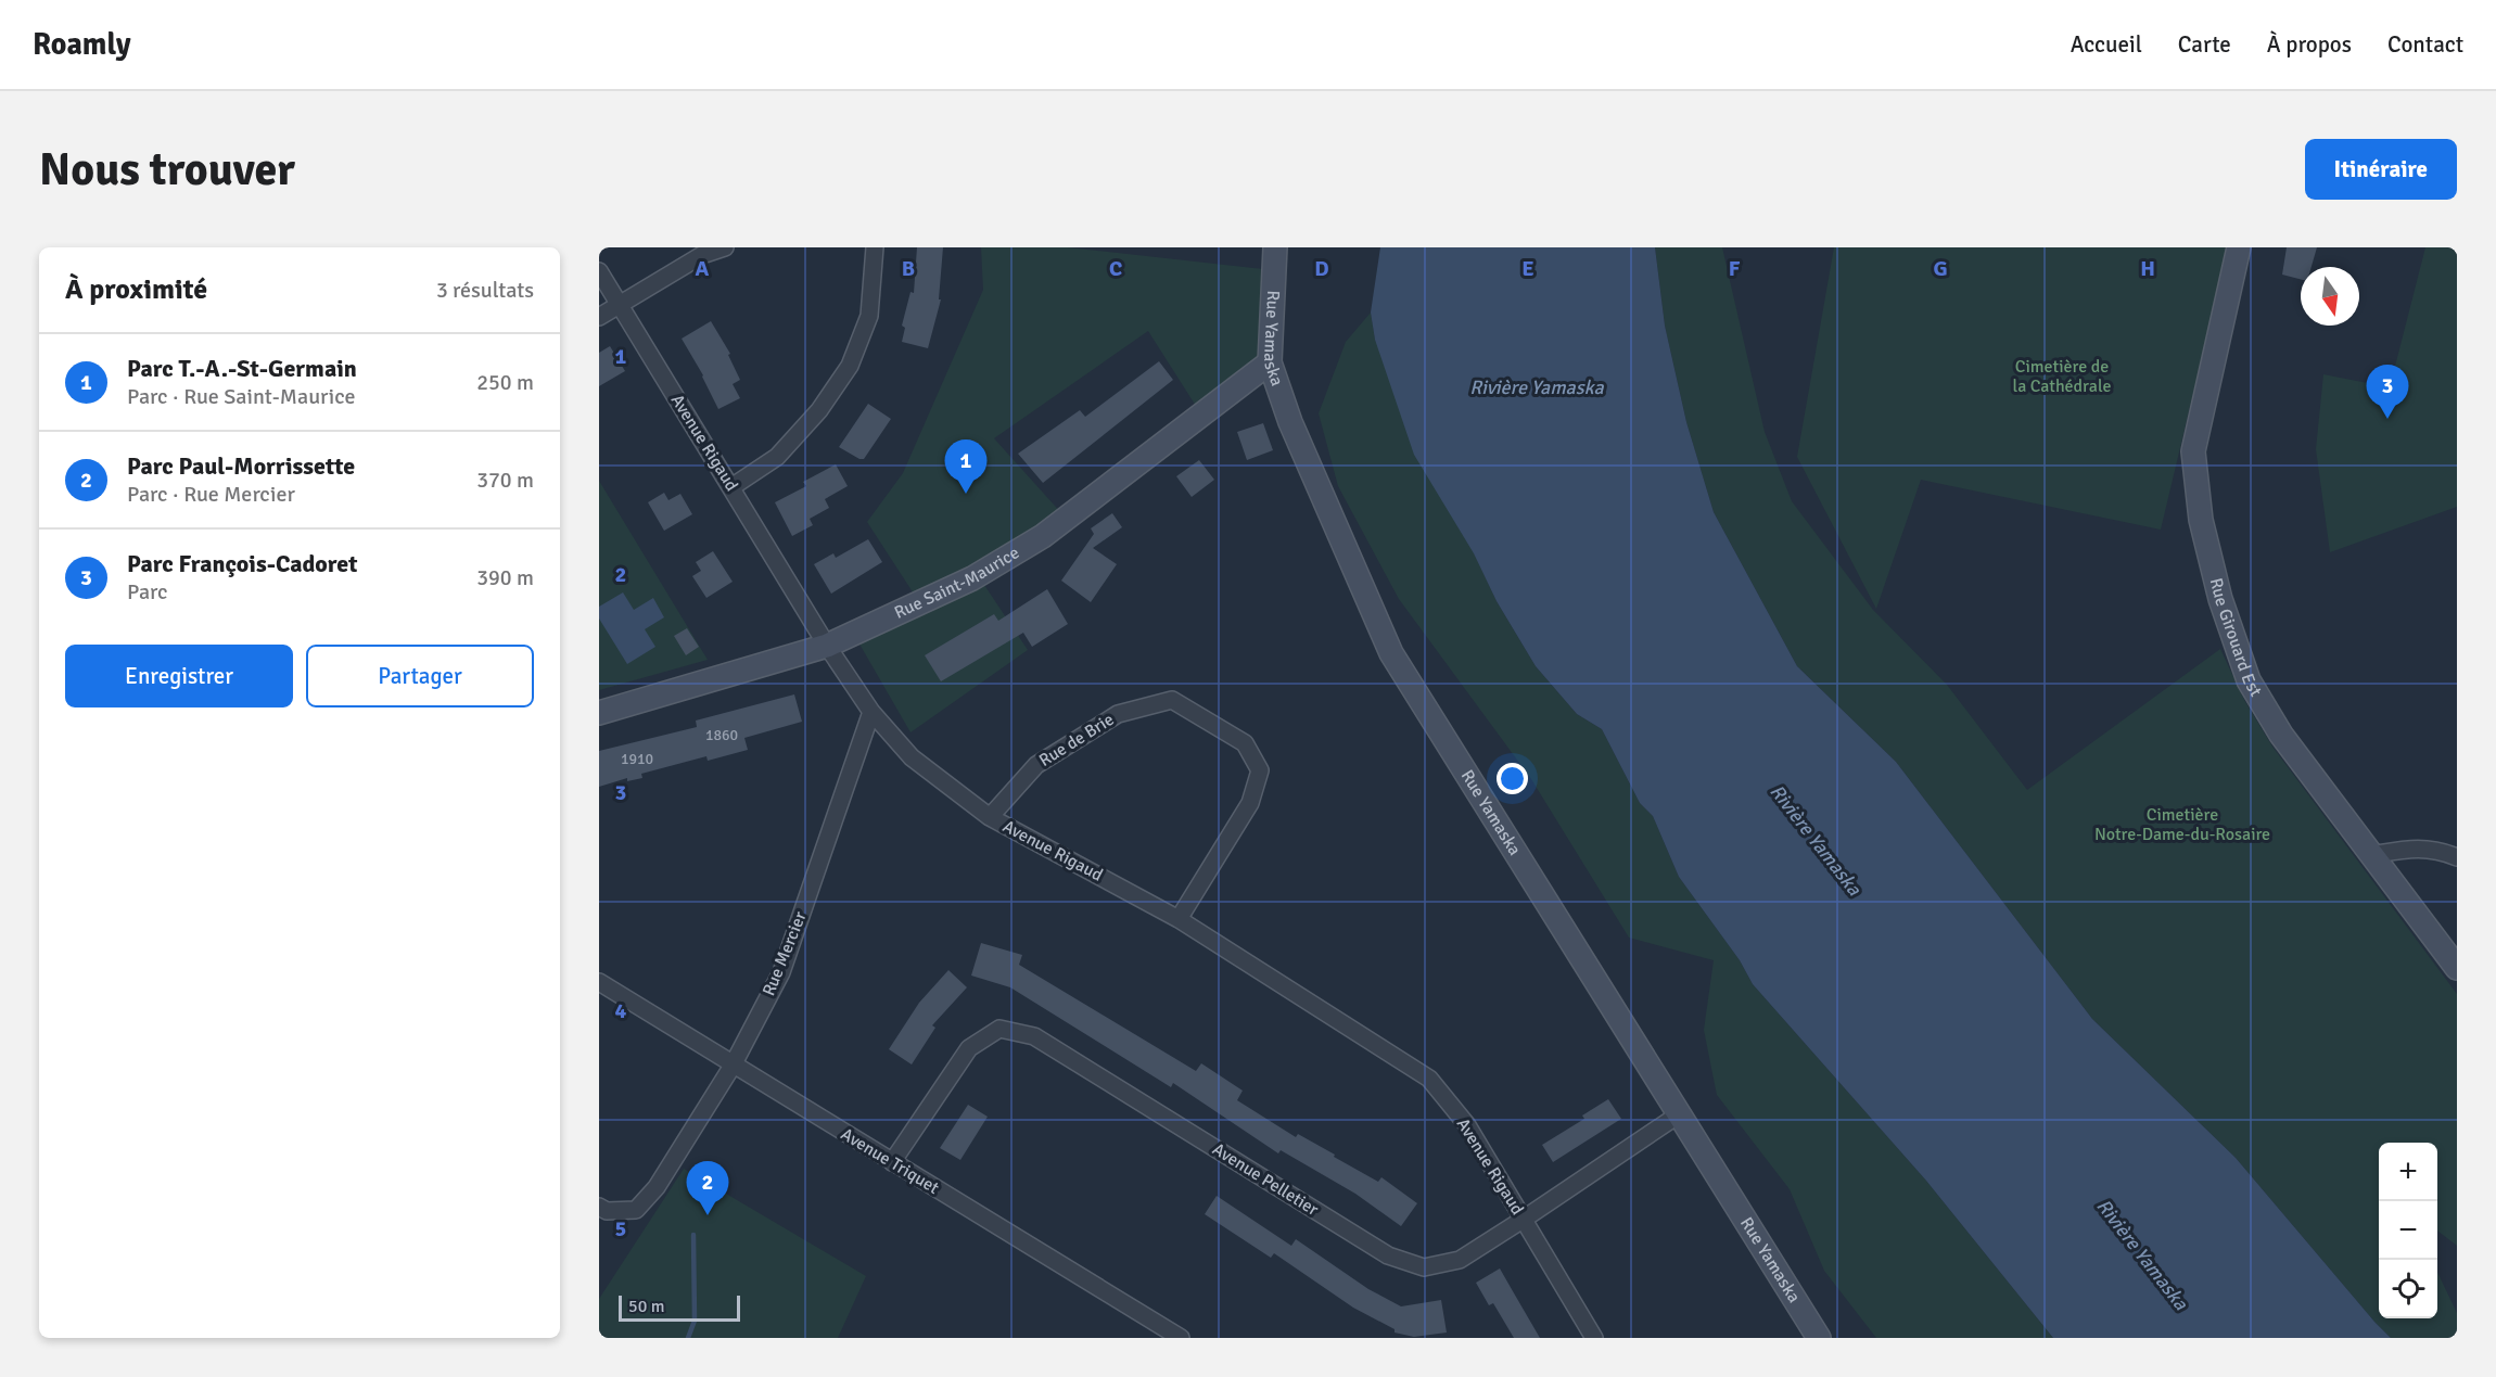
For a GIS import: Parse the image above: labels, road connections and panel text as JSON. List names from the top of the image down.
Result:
{
  "streets": {
    "street": [
      "Rue Yamaska",
      "Avenue Rigaud",
      "Rue Saint-Maurice",
      "Rue Girouard Est",
      "Rue de Brie",
      "Rue Mercier",
      "Avenue Triquet",
      "Avenue Pelletier"
    ]
  },
  "crossings": [
    ["Rue Yamaska", "Rue Saint-Maurice"],
    ["Rue Yamaska", "Avenue Pelletier"],
    ["Avenue Rigaud", "Rue Saint-Maurice"],
    ["Avenue Rigaud", "Rue de Brie"],
    ["Avenue Rigaud", "Rue Mercier"],
    ["Avenue Rigaud", "Avenue Pelletier"],
    ["Rue Mercier", "Avenue Triquet"],
    ["Avenue Triquet", "Avenue Pelletier"]
  ],
  "water": ["Rivière Yamaska"],
  "parks": ["Cimetière de la Cathédrale", "Cimetière Notre-Dame-du-Rosaire"],
  "house_numbers": ["1860", "1910"],
  "scale_bar": "50 m",
  "north": "bottom",
  "page": {
    "header": "Roamly",
    "nav": [
      "Accueil",
      "Carte",
      "À propos",
      "Contact"
    ],
    "buttons": [
      "Itinéraire",
      ["Enregistrer", "Partager"]
    ],
    "title": "Nous trouver",
    "heading": ["À proximité", "3 résultats"],
    "list": [
      {
        "mark": "1",
        "name": "Parc T.-A.-St-Germain",
        "note": "Parc · Rue Saint-Maurice",
        "value": "250 m"
      },
      {
        "mark": "2",
        "name": "Parc Paul-Morrissette",
        "note": "Parc · Rue Mercier",
        "value": "370 m"
      },
      {
        "mark": "3",
        "name": "Parc François-Cadoret",
        "note": "Parc",
        "value": "390 m"
      }
    ],
    "pins": ["3", "1", "2"],
    "map_buttons": ["+", "−"],
    "scale": "50 m"
  },
  "grid": {
    "columns": [
      "A",
      "B",
      "C",
      "D",
      "E",
      "F",
      "G",
      "H"
    ],
    "rows": [
      "1",
      "2",
      "3",
      "4",
      "5"
    ]
  }
}
